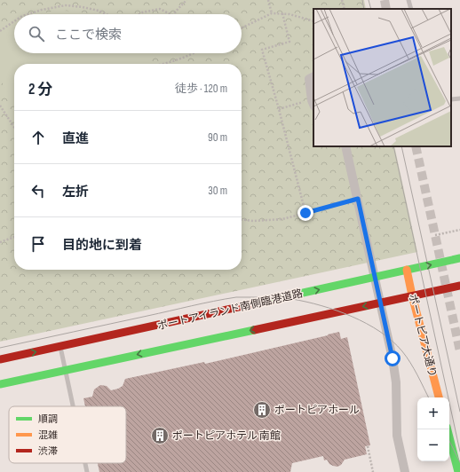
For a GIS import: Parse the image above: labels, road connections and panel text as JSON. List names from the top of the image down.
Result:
{
  "streets": {
    "street": ["ポートアイランド南側臨港道路", "ポートピア大通り"]
  },
  "crossings": [
    ["ポートアイランド南側臨港道路", "ポートピア大通り"]
  ],
  "places": {
    "building": ["ポートピアホール", "ポートピアホテル 南館"]
  },
  "legend": ["順調", "混雑", "渋滞"],
  "page": {
    "search": "ここで検索",
    "heading": ["2 分", "徒歩 · 120 m"],
    "list": [
      ["直進", "90 m"],
      ["左折", "30 m"],
      "目的地に到着"
    ],
    "map_buttons": ["+", "−"]
  }
}
